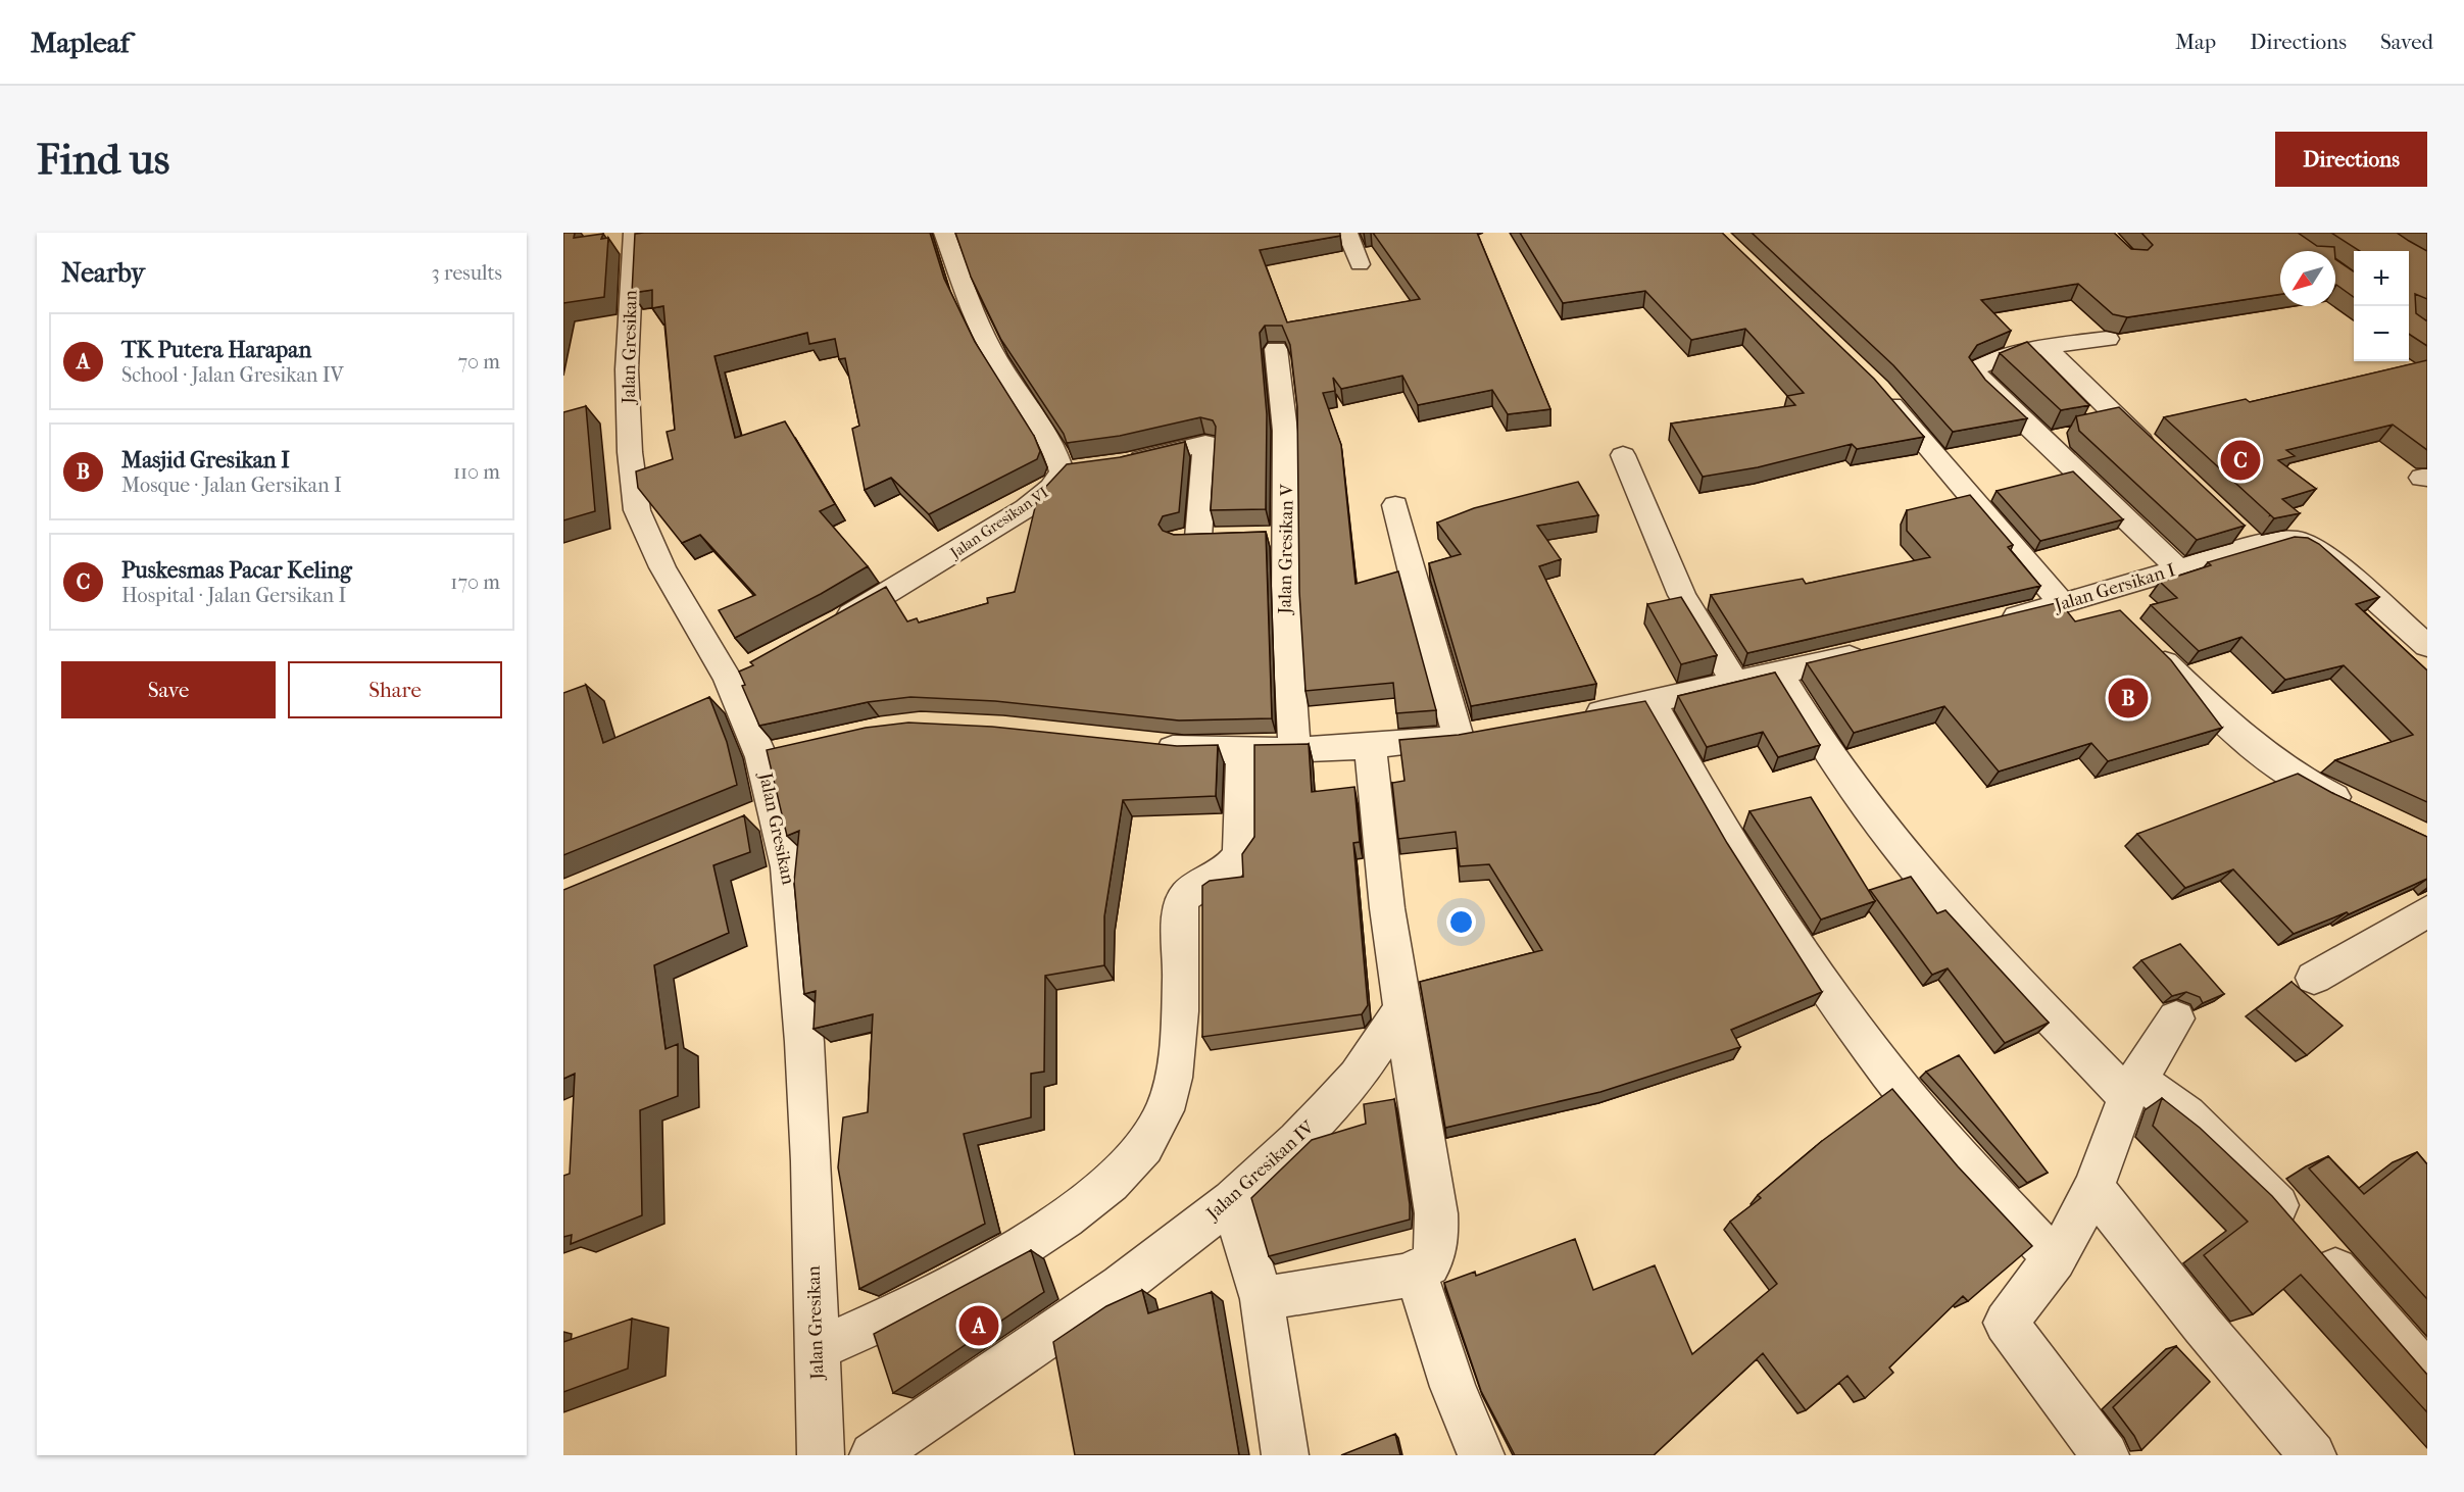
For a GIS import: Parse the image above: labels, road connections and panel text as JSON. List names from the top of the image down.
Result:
{
  "streets": {
    "street": [
      "Jalan Gresikan",
      "Jalan Gresikan VI",
      "Jalan Gresikan V",
      "Jalan Gersikan I",
      "Jalan Gresikan IV"
    ]
  },
  "north": "bottom left",
  "page": {
    "header": "Mapleaf",
    "nav": ["Map", "Directions", "Saved"],
    "buttons": [
      "Directions",
      ["Save", "Share"]
    ],
    "title": "Find us",
    "heading": ["Nearby", "3 results"],
    "map_buttons": ["+", "−"],
    "list": [
      {
        "mark": "A",
        "name": "TK Putera Harapan",
        "note": "School · Jalan Gresikan IV",
        "value": "70 m"
      },
      {
        "mark": "B",
        "name": "Masjid Gresikan I",
        "note": "Mosque · Jalan Gersikan I",
        "value": "110 m"
      },
      {
        "mark": "C",
        "name": "Puskesmas Pacar Keling",
        "note": "Hospital · Jalan Gersikan I",
        "value": "170 m"
      }
    ],
    "pins": ["C", "B", "A"]
  }
}
